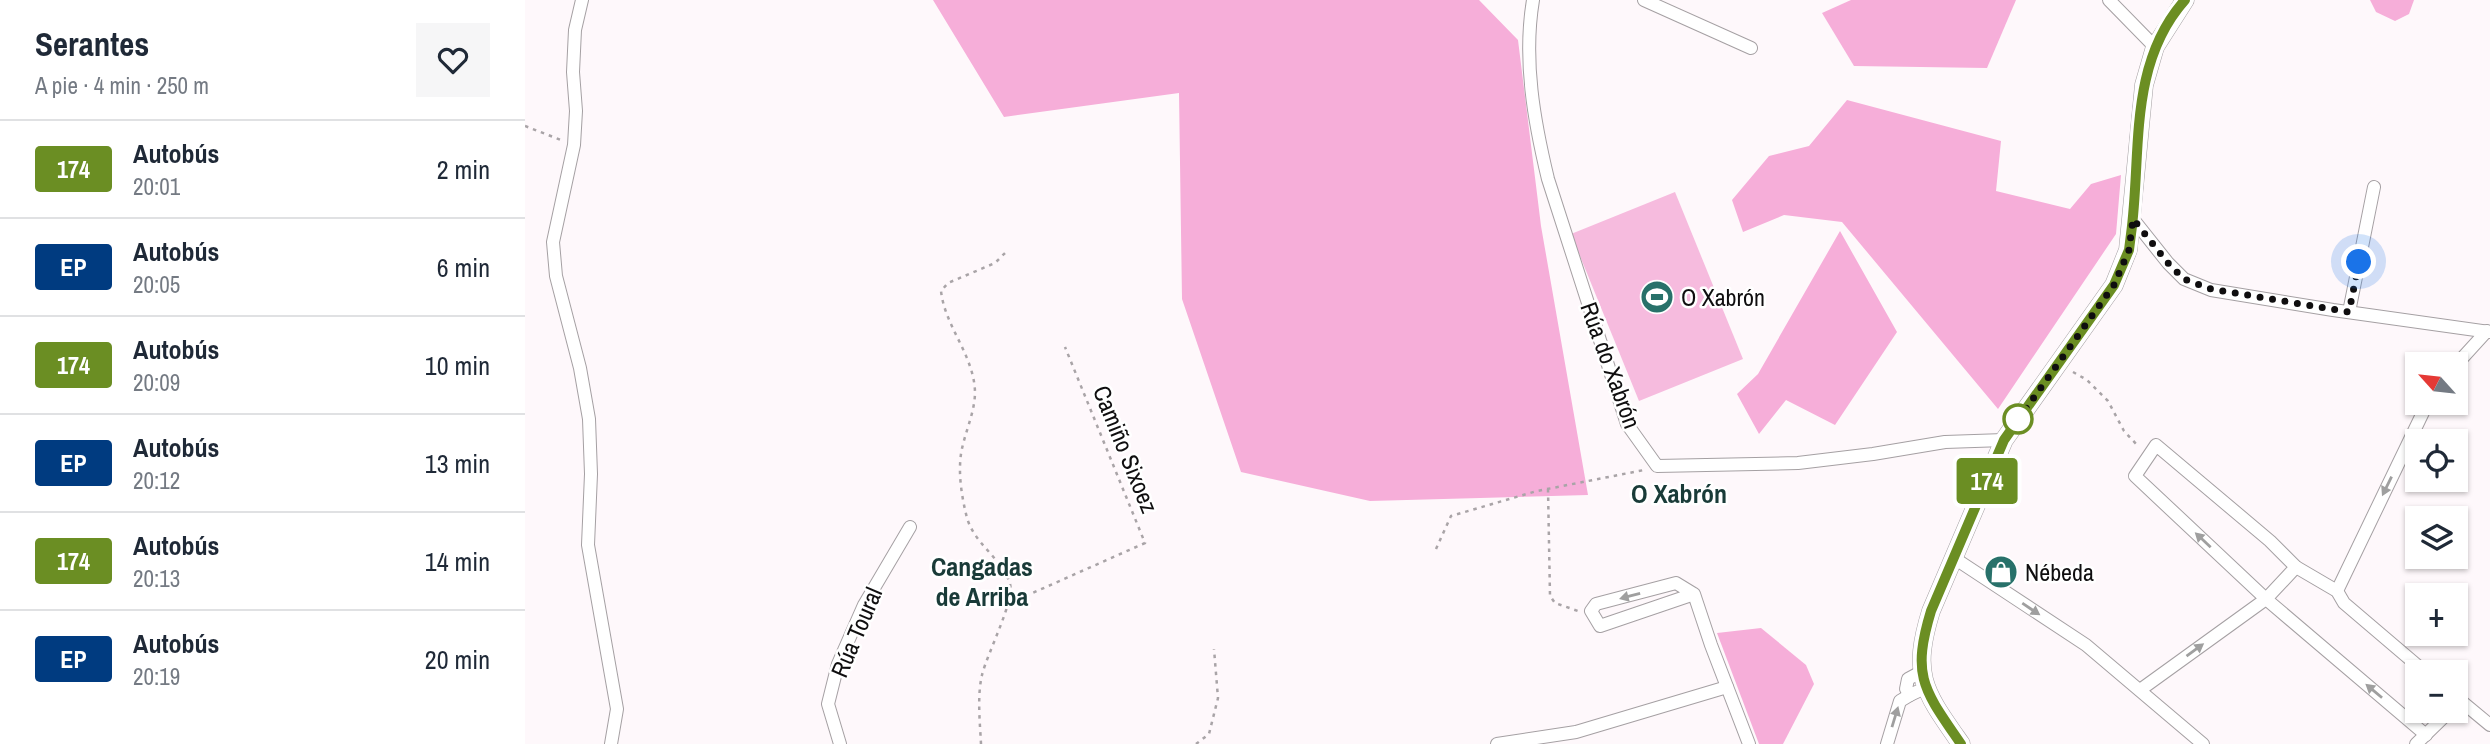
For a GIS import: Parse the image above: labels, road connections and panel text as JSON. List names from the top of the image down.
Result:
{
  "streets": {
    "street": ["Rúa do Xabrón", "Rúa Toural"],
    "path": ["Camiño Sixoez"]
  },
  "districts": ["O Xabrón", "Cangadas de Arriba"],
  "places": {
    "sports": ["O Xabrón"],
    "shop": ["Nébeda"]
  },
  "lines": ["bus line 174"],
  "north": "top left",
  "page": {
    "heading": ["Serantes", "A pie · 4 min · 250 m"],
    "on_map": "174",
    "list": [
      {
        "mark": "174",
        "name": "Autobús",
        "note": "20:01",
        "value": "2 min"
      },
      {
        "mark": "EP",
        "name": "Autobús",
        "note": "20:05",
        "value": "6 min"
      },
      {
        "mark": "174",
        "name": "Autobús",
        "note": "20:09",
        "value": "10 min"
      },
      {
        "mark": "EP",
        "name": "Autobús",
        "note": "20:12",
        "value": "13 min"
      },
      {
        "mark": "174",
        "name": "Autobús",
        "note": "20:13",
        "value": "14 min"
      },
      {
        "mark": "EP",
        "name": "Autobús",
        "note": "20:19",
        "value": "20 min"
      }
    ],
    "map_buttons": ["+", "−"]
  }
}
